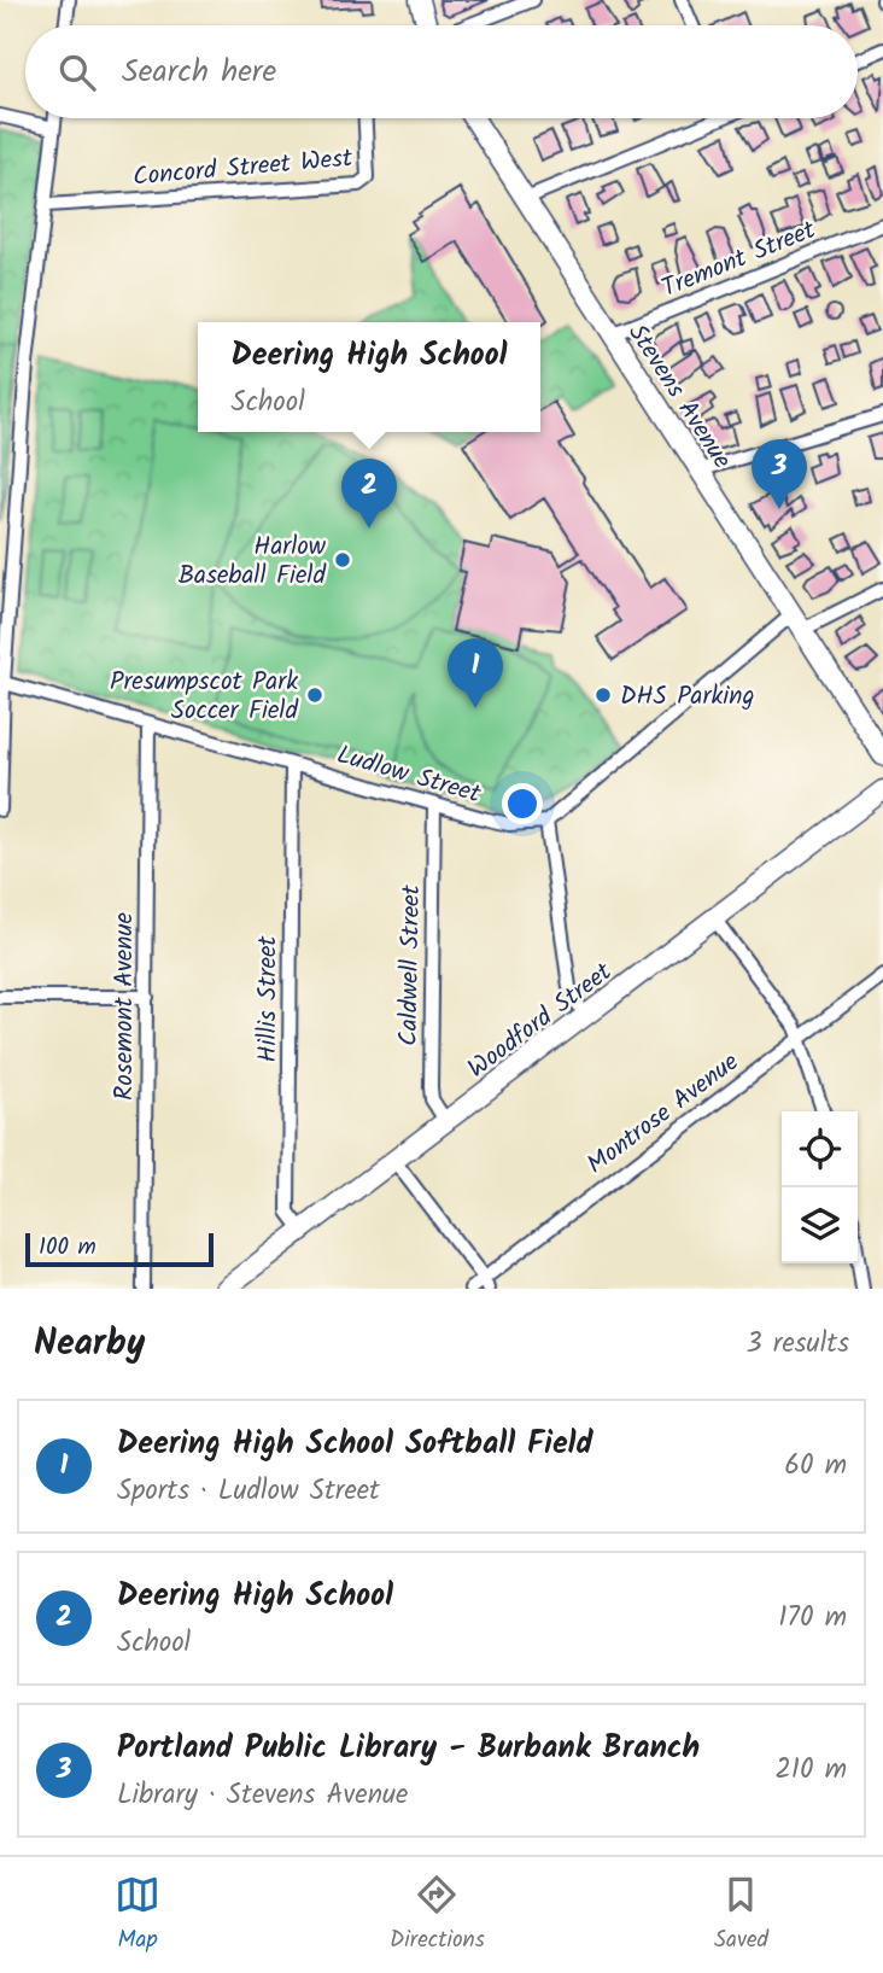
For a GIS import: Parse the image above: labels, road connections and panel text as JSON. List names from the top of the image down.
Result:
{
  "streets": {
    "main road": ["Stevens Avenue", "Woodford Street"],
    "street": [
      "Concord Street West",
      "Tremont Street",
      "Ludlow Street",
      "Caldwell Street",
      "Hillis Street",
      "Rosemont Avenue",
      "Montrose Avenue"
    ]
  },
  "crossings": [
    ["Tremont Street", "Stevens Avenue"],
    ["Ludlow Street", "Caldwell Street"],
    ["Ludlow Street", "Hillis Street"],
    ["Ludlow Street", "Rosemont Avenue"],
    ["Caldwell Street", "Woodford Street"],
    ["Hillis Street", "Woodford Street"]
  ],
  "places": ["Harlow Baseball Field", "Presumpscot Park Soccer Field", "DHS Parking"],
  "scale_bar": "100 m",
  "page": {
    "search": "Search here",
    "popup": ["Deering High School", "School"],
    "pins": ["3", "2", "1"],
    "scale": "100 m",
    "heading": ["Nearby", "3 results"],
    "list": [
      {
        "mark": "1",
        "name": "Deering High School Softball Field",
        "note": "Sports · Ludlow Street",
        "value": "60 m"
      },
      {
        "mark": "2",
        "name": "Deering High School",
        "note": "School",
        "value": "170 m"
      },
      {
        "mark": "3",
        "name": "Portland Public Library - Burbank Branch",
        "note": "Library · Stevens Avenue",
        "value": "210 m"
      }
    ],
    "nav": ["Map", "Directions", "Saved"]
  }
}
